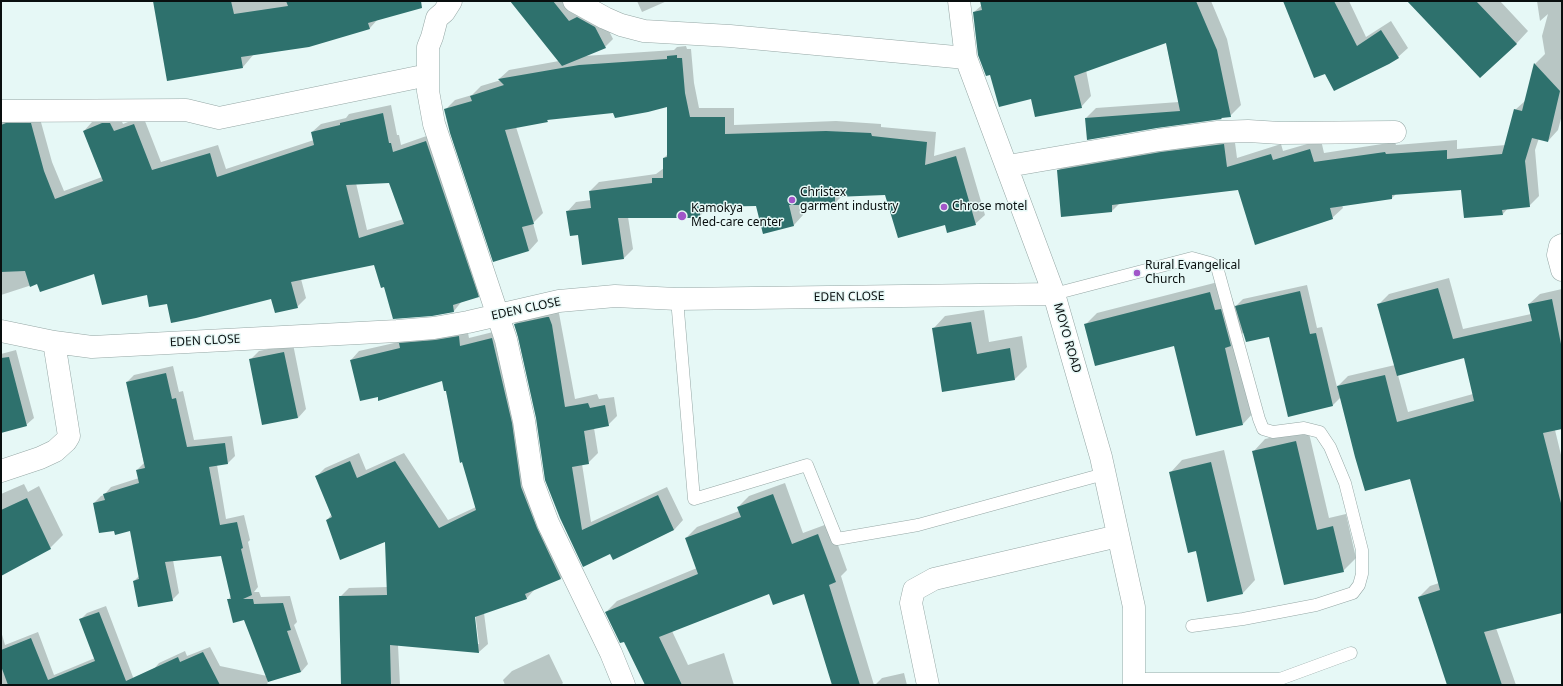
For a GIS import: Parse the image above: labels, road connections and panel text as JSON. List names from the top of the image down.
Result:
{
  "streets": {
    "street": ["EDEN CLOSE", "MOYO ROAD"]
  },
  "crossings": [
    ["EDEN CLOSE", "MOYO ROAD"]
  ],
  "places": [
    "Christex garment industry",
    "Chrose motel",
    "Kamokya Med-care center",
    "Rural Evangelical Church"
  ]
}
